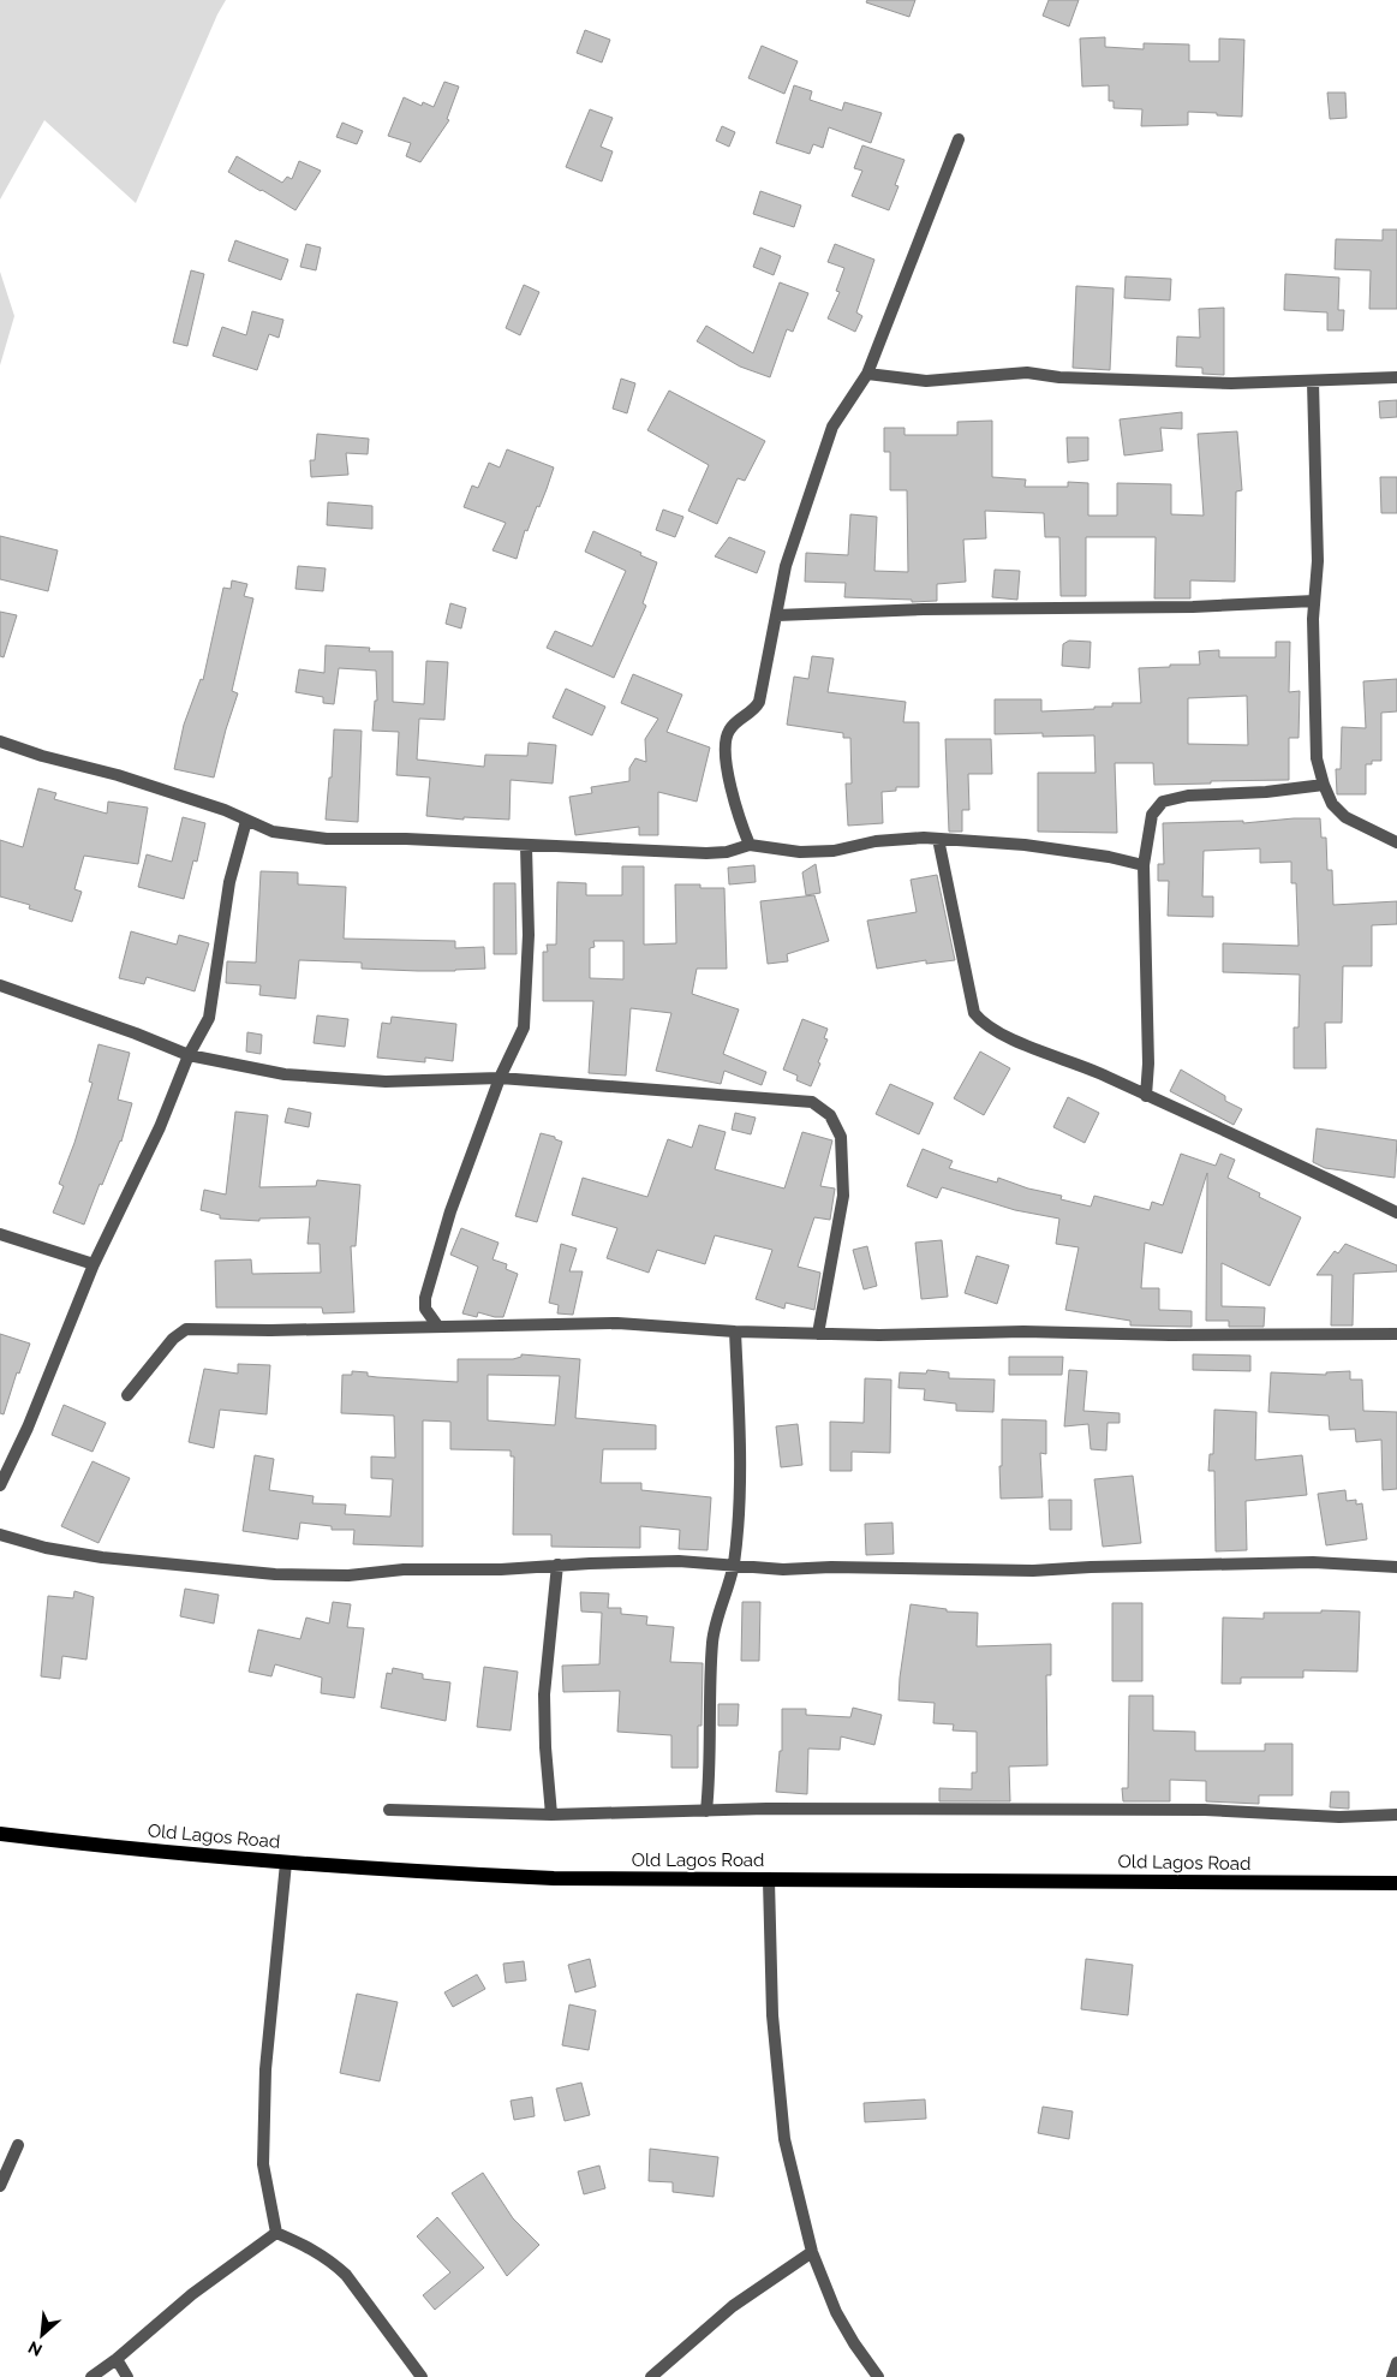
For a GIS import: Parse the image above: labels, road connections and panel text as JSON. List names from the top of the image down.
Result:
{
  "streets": {
    "main road": ["Old Lagos Road"]
  },
  "north": "bottom left"
}
